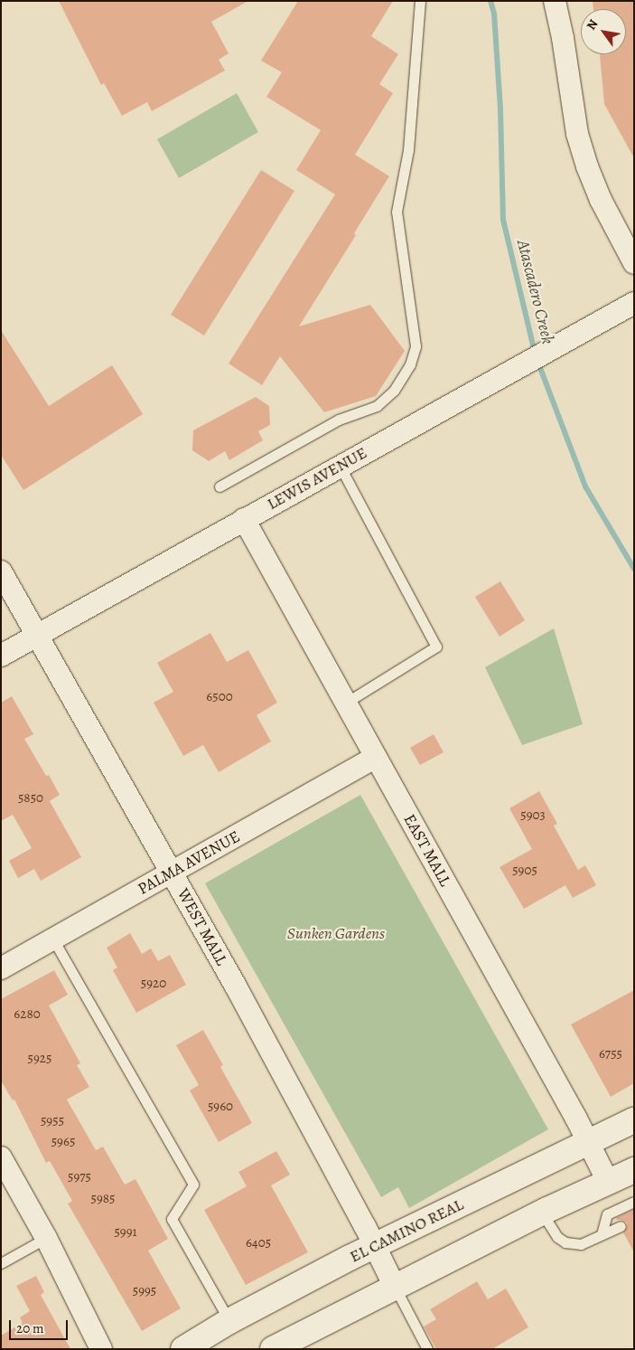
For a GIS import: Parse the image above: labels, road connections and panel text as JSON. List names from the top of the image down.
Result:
{
  "streets": {
    "main road": ["EL CAMINO REAL"],
    "street": [
      "LEWIS AVENUE",
      "EAST MALL",
      "PALMA AVENUE",
      "WEST MALL"
    ]
  },
  "crossings": [
    ["LEWIS AVENUE", "EAST MALL"],
    ["LEWIS AVENUE", "WEST MALL"],
    ["EAST MALL", "PALMA AVENUE"],
    ["EAST MALL", "EL CAMINO REAL"],
    ["PALMA AVENUE", "WEST MALL"],
    ["WEST MALL", "EL CAMINO REAL"]
  ],
  "water": ["Atascadero Creek"],
  "parks": ["Sunken Gardens"],
  "house_numbers": [
    "6500",
    "5850",
    "5903",
    "5905",
    "5920",
    "6280",
    "6755",
    "5925",
    "5960",
    "5955",
    "5965",
    "5975",
    "5985",
    "5991",
    "6405",
    "5995"
  ],
  "scale_bar": "20 m",
  "north": "top left"
}
